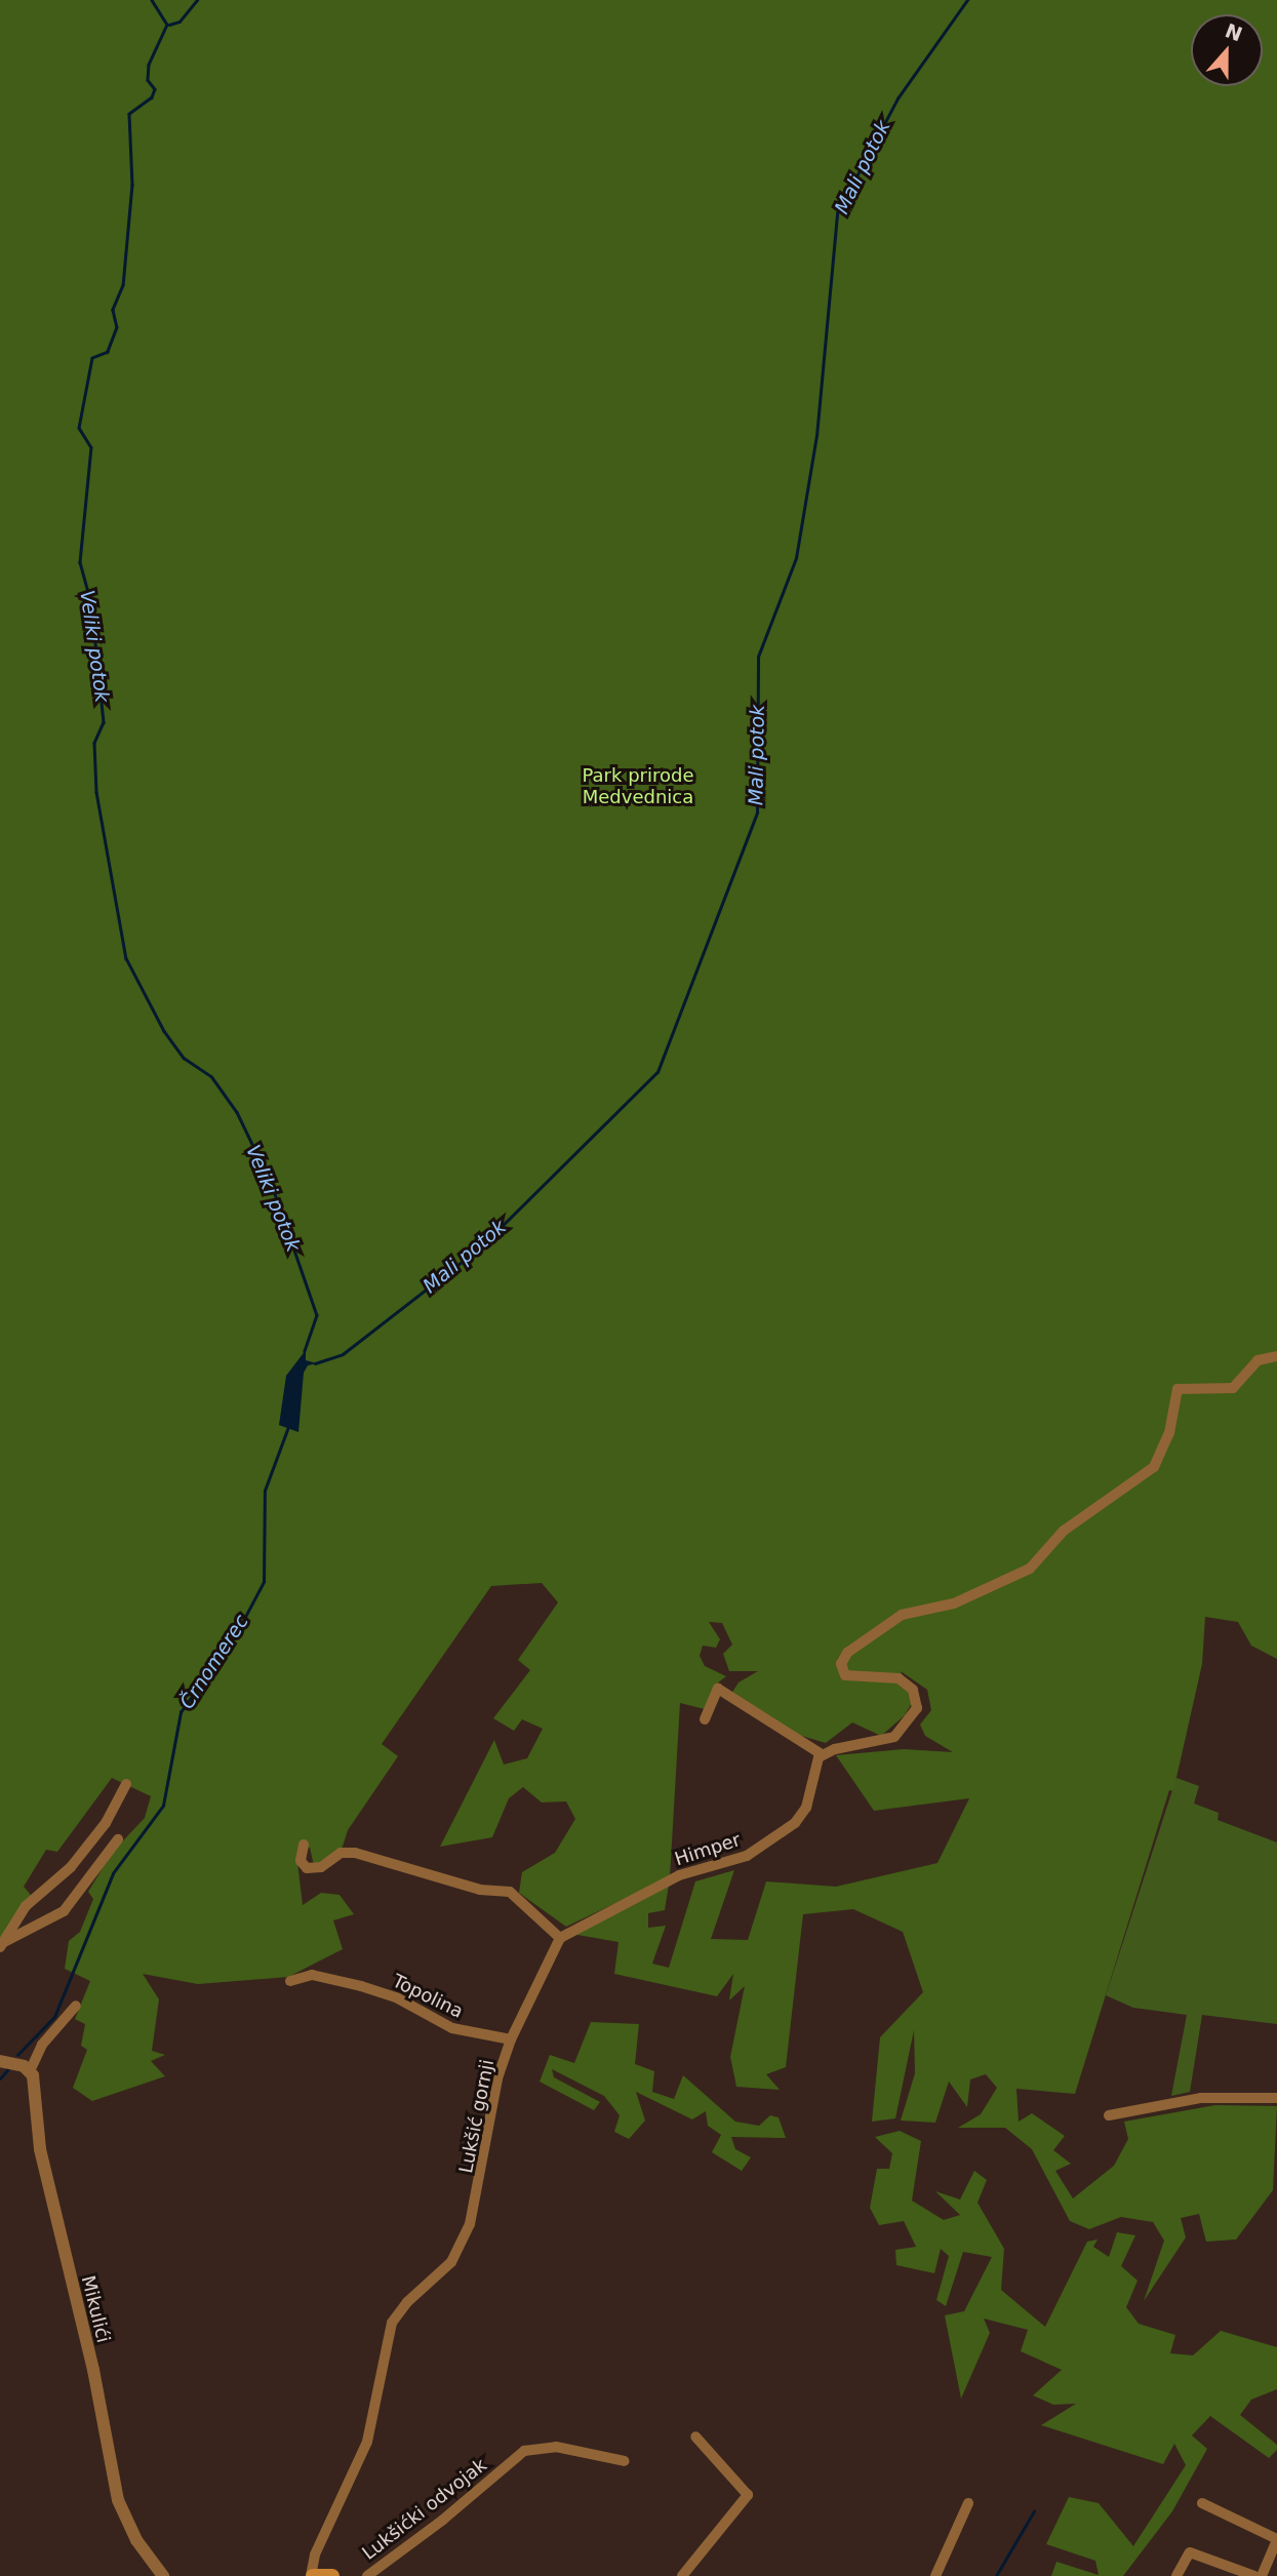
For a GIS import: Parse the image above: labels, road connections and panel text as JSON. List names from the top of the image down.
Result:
{
  "streets": {
    "street": [
      "Himper",
      "Topolina",
      "Lukšić gornji",
      "Mikulići",
      "Lukšićki odvojak"
    ]
  },
  "crossings": [
    ["Himper", "Lukšić gornji"],
    ["Topolina", "Lukšić gornji"]
  ],
  "water": ["Mali potok", "Veliki potok", "Črnomerec"],
  "parks": ["Park prirode Medvednica"],
  "north": "top"
}
